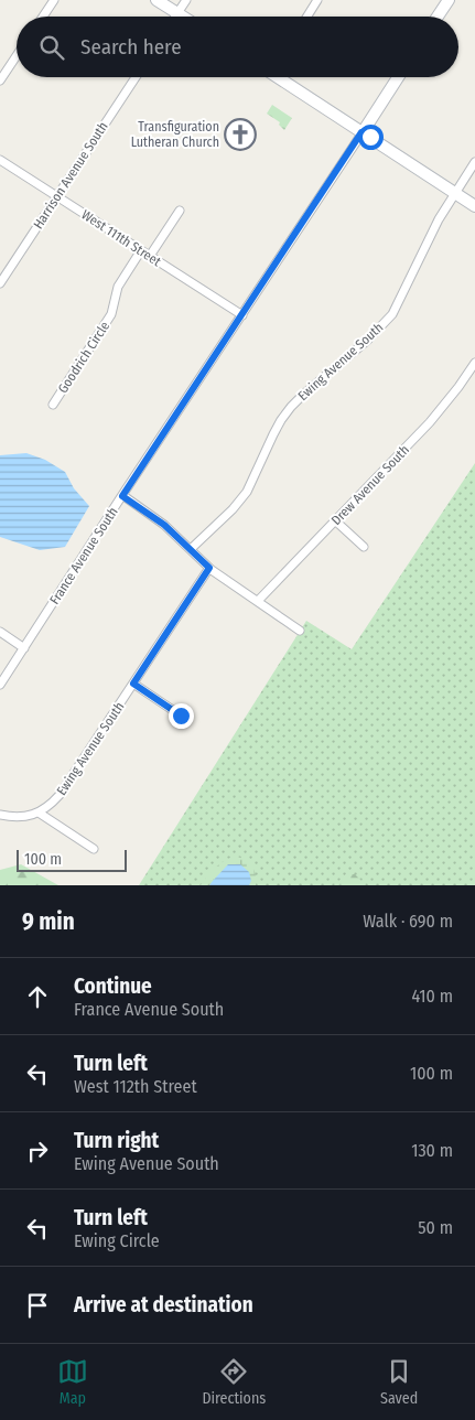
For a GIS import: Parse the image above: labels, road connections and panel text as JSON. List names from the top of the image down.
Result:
{
  "streets": {
    "street": [
      "Harrison Avenue South",
      "West 111th Street",
      "Goodrich Circle",
      "Ewing Avenue South",
      "Drew Avenue South",
      "France Avenue South"
    ]
  },
  "crossings": [
    ["Harrison Avenue South", "West 111th Street"],
    ["West 111th Street", "Goodrich Circle"],
    ["West 111th Street", "France Avenue South"]
  ],
  "places": {
    "church": ["Transfiguration Lutheran Church"]
  },
  "scale_bar": "100 m",
  "page": {
    "search": "Search here",
    "scale": "100 m",
    "heading": ["9 min", "Walk · 690 m"],
    "list": [
      ["Continue", "France Avenue South", "410 m"],
      ["Turn left", "West 112th Street", "100 m"],
      ["Turn right", "Ewing Avenue South", "130 m"],
      ["Turn left", "Ewing Circle", "50 m"],
      "Arrive at destination"
    ],
    "nav": ["Map", "Directions", "Saved"]
  }
}
